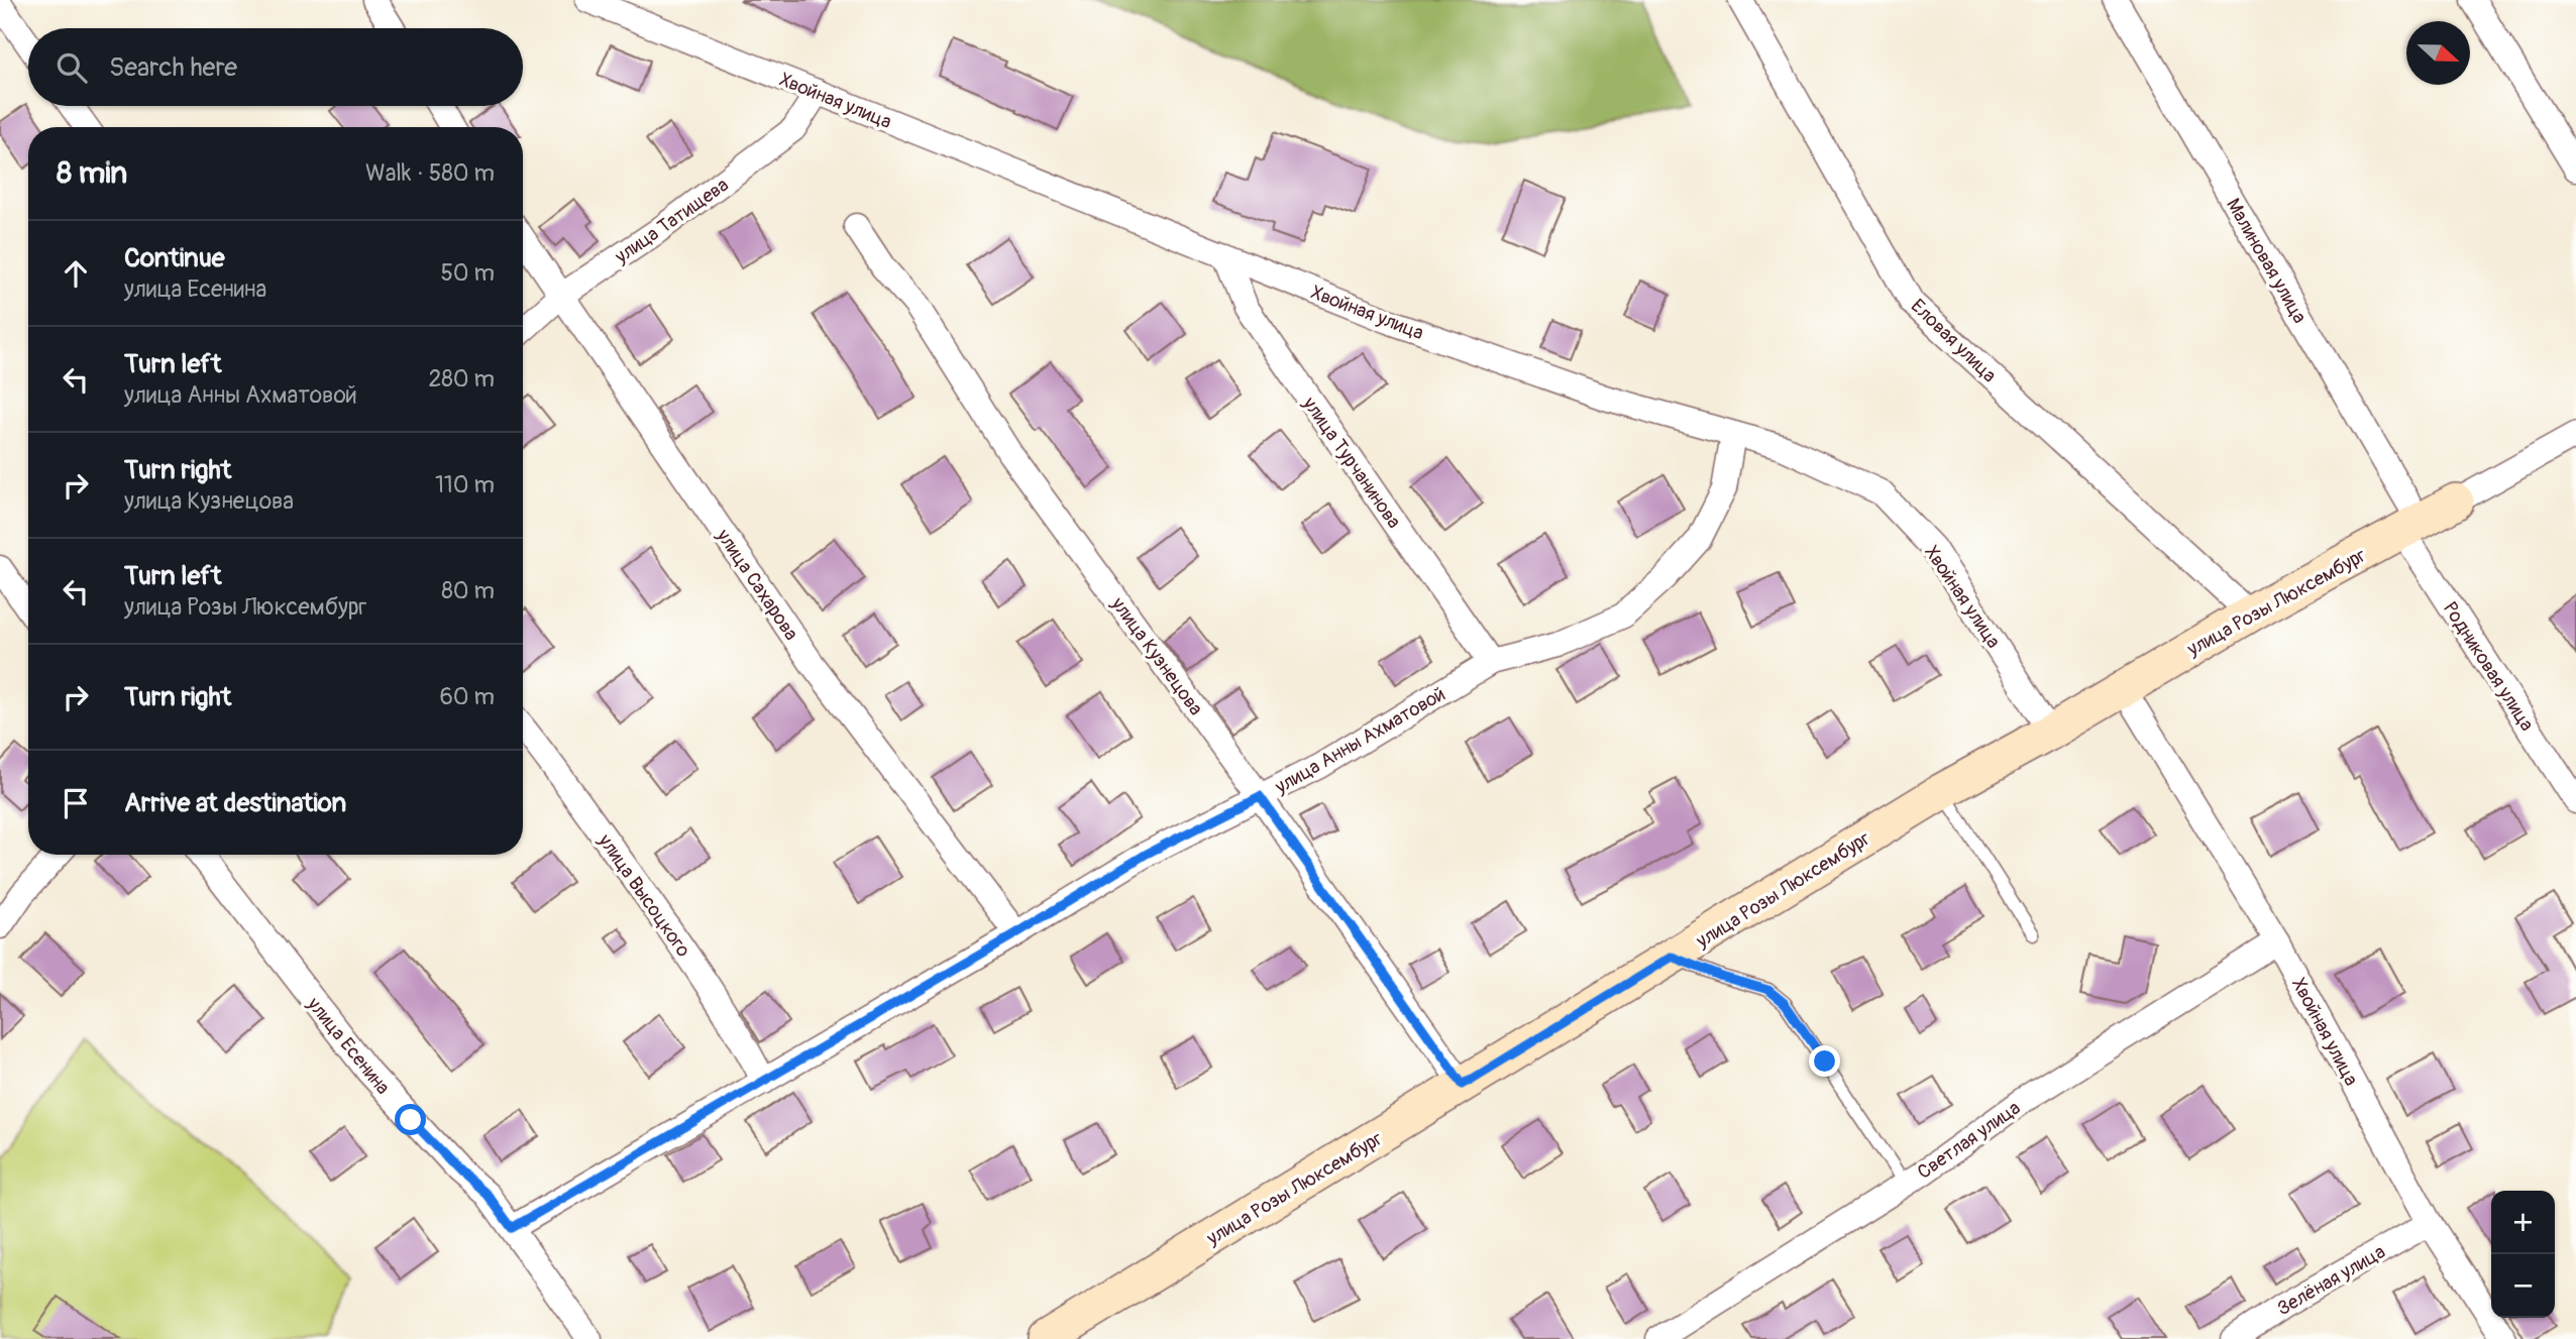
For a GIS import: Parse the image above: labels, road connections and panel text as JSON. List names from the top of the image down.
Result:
{
  "streets": {
    "street": [
      "Хвойная улица",
      "улица Татищева",
      "Малиновая улица",
      "Еловая улица",
      "улица Турчанинова",
      "улица Сахарова",
      "улица Розы Люксембург",
      "улица Кузнецова",
      "Родниковая улица",
      "улица Анны Ахматовой",
      "улица Высоцкого",
      "улица Есенина",
      "Светлая улица",
      "Зелёная улица"
    ]
  },
  "crossings": [
    ["Хвойная улица", "улица Татищева"],
    ["Хвойная улица", "улица Турчанинова"],
    ["Хвойная улица", "улица Розы Люксембург"],
    ["Хвойная улица", "улица Анны Ахматовой"],
    ["Хвойная улица", "Светлая улица"],
    ["Хвойная улица", "Зелёная улица"],
    ["улица Татищева", "улица Сахарова"],
    ["Малиновая улица", "улица Розы Люксембург"],
    ["Малиновая улица", "Родниковая улица"],
    ["Еловая улица", "улица Розы Люксембург"],
    ["улица Турчанинова", "улица Анны Ахматовой"],
    ["улица Сахарова", "улица Анны Ахматовой"],
    ["улица Розы Люксембург", "улица Кузнецова"],
    ["улица Розы Люксембург", "Родниковая улица"],
    ["улица Кузнецова", "улица Анны Ахматовой"],
    ["улица Анны Ахматовой", "улица Высоцкого"],
    ["улица Анны Ахматовой", "улица Есенина"]
  ],
  "north": "right",
  "page": {
    "search": "Search here",
    "heading": ["8 min", "Walk · 580 m"],
    "list": [
      ["Continue", "улица Есенина", "50 m"],
      ["Turn left", "улица Анны Ахматовой", "280 m"],
      ["Turn right", "улица Кузнецова", "110 m"],
      ["Turn left", "улица Розы Люксембург", "80 m"],
      ["Turn right", "60 m"],
      "Arrive at destination"
    ],
    "map_buttons": ["+", "−"]
  }
}
